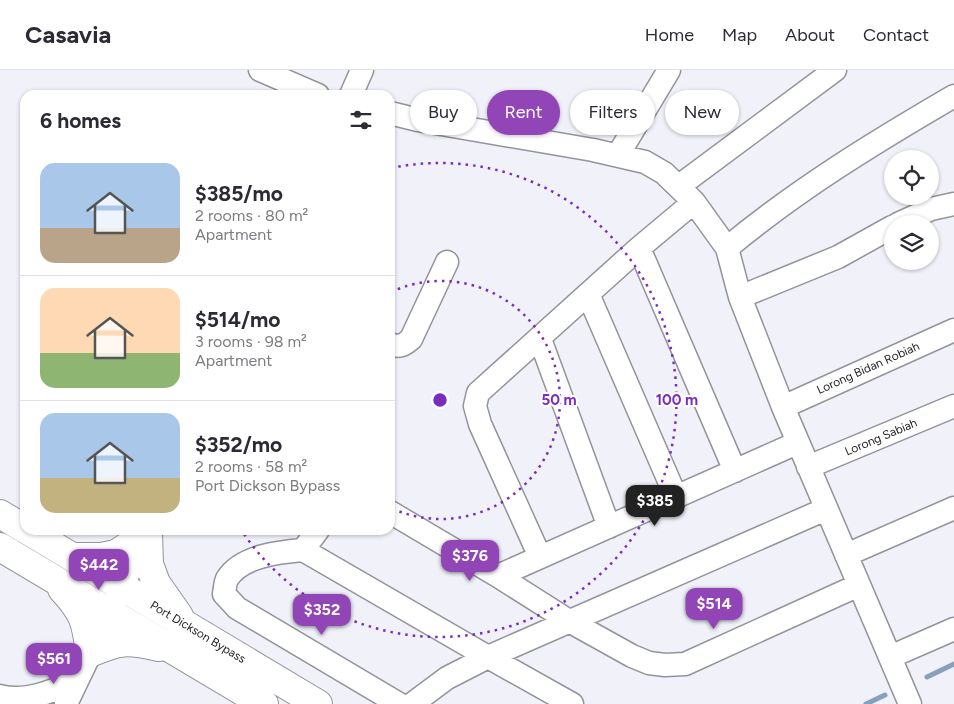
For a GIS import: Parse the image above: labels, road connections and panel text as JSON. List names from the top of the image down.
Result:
{
  "streets": {
    "highway": ["Port Dickson Bypass"],
    "street": ["Lorong Bidan Robiah", "Lorong Sabiah"]
  },
  "page": {
    "header": "Casavia",
    "nav": [
      "Home",
      "Map",
      "About",
      "Contact"
    ],
    "chip": [
      "Buy",
      "Rent",
      "Filters",
      "New"
    ],
    "heading": "6 homes",
    "list": [
      {
        "name": "$385/mo",
        "note": "2 rooms · 80 m² · Apartment"
      },
      {
        "name": "$514/mo",
        "note": "3 rooms · 98 m² · Apartment"
      },
      {
        "name": "$352/mo",
        "note": "2 rooms · 58 m² · Port Dickson Bypass"
      }
    ],
    "price": [
      "$385",
      "$376",
      "$442",
      "$514",
      "$352",
      "$561"
    ]
  },
  "rings": ["50 m", "100 m"]
}
